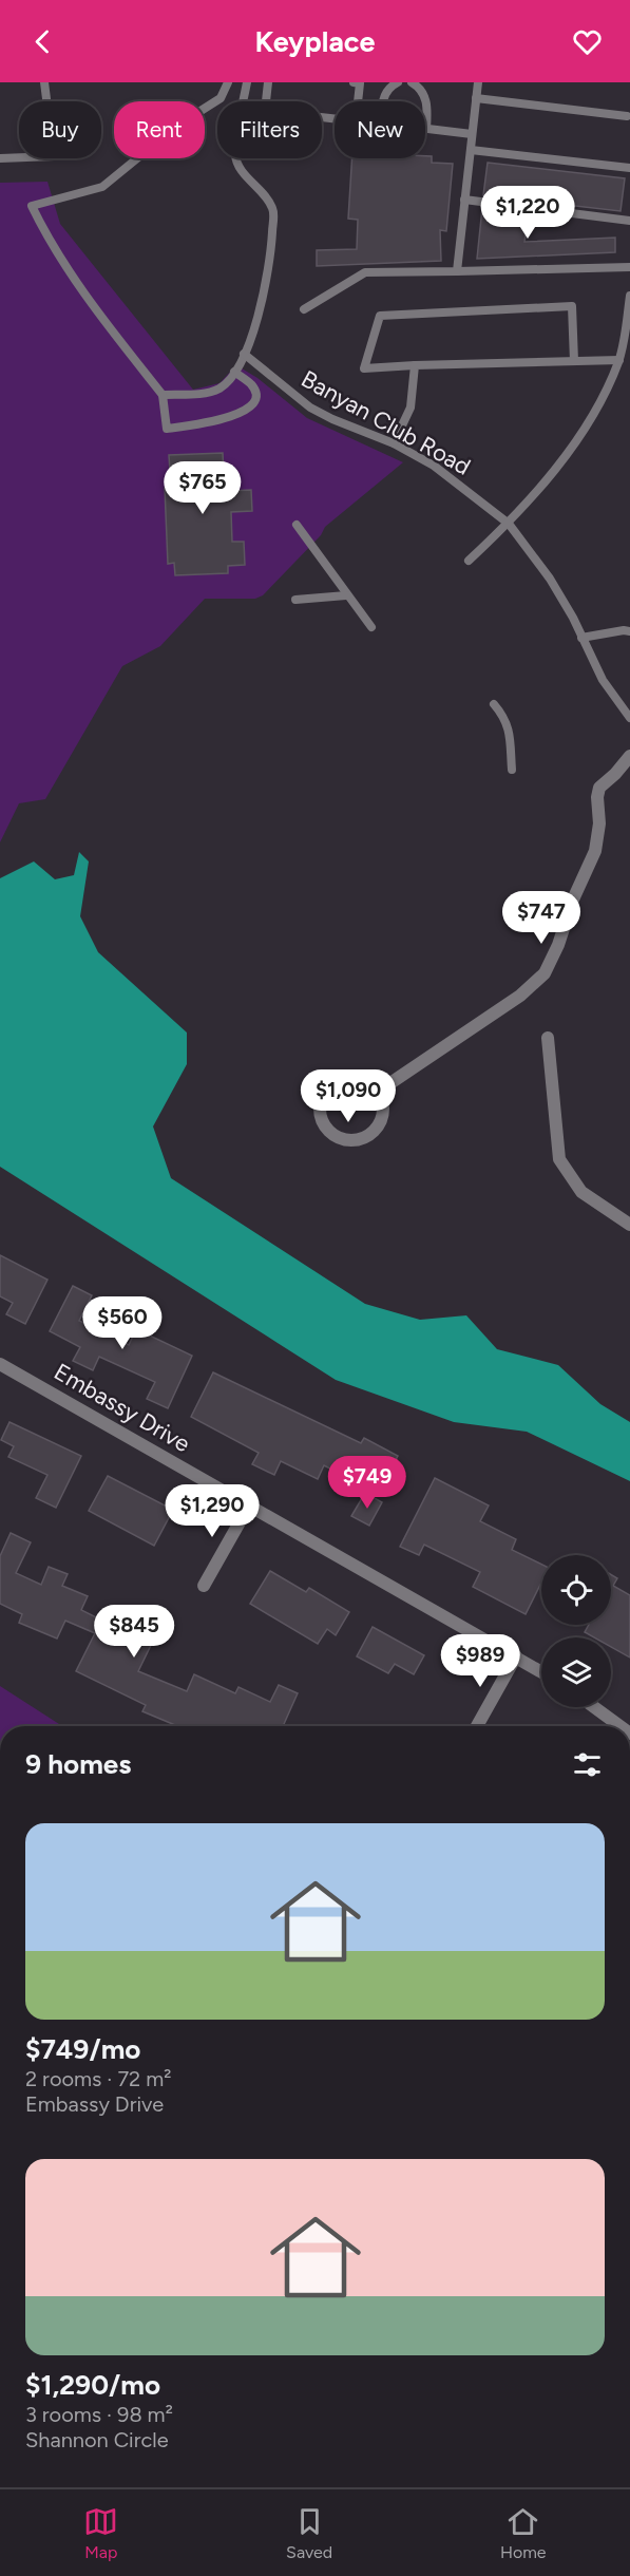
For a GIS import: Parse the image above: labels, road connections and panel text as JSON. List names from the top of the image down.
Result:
{
  "streets": {
    "street": ["Embassy Drive"],
    "lane": ["Banyan Club Road"]
  },
  "page": {
    "header": "Keyplace",
    "chip": [
      "Buy",
      "Rent",
      "Filters",
      "New"
    ],
    "price": [
      "$1,220",
      "$765",
      "$747",
      "$1,090",
      "$560",
      "$749",
      "$1,290",
      "$845",
      "$989"
    ],
    "heading": "9 homes",
    "list": [
      {
        "name": "$749/mo",
        "note": "2 rooms · 72 m² · Embassy Drive"
      },
      {
        "name": "$1,290/mo",
        "note": "3 rooms · 98 m² · Shannon Circle"
      }
    ],
    "tabs": ["Map", "Saved", "Home"]
  }
}
